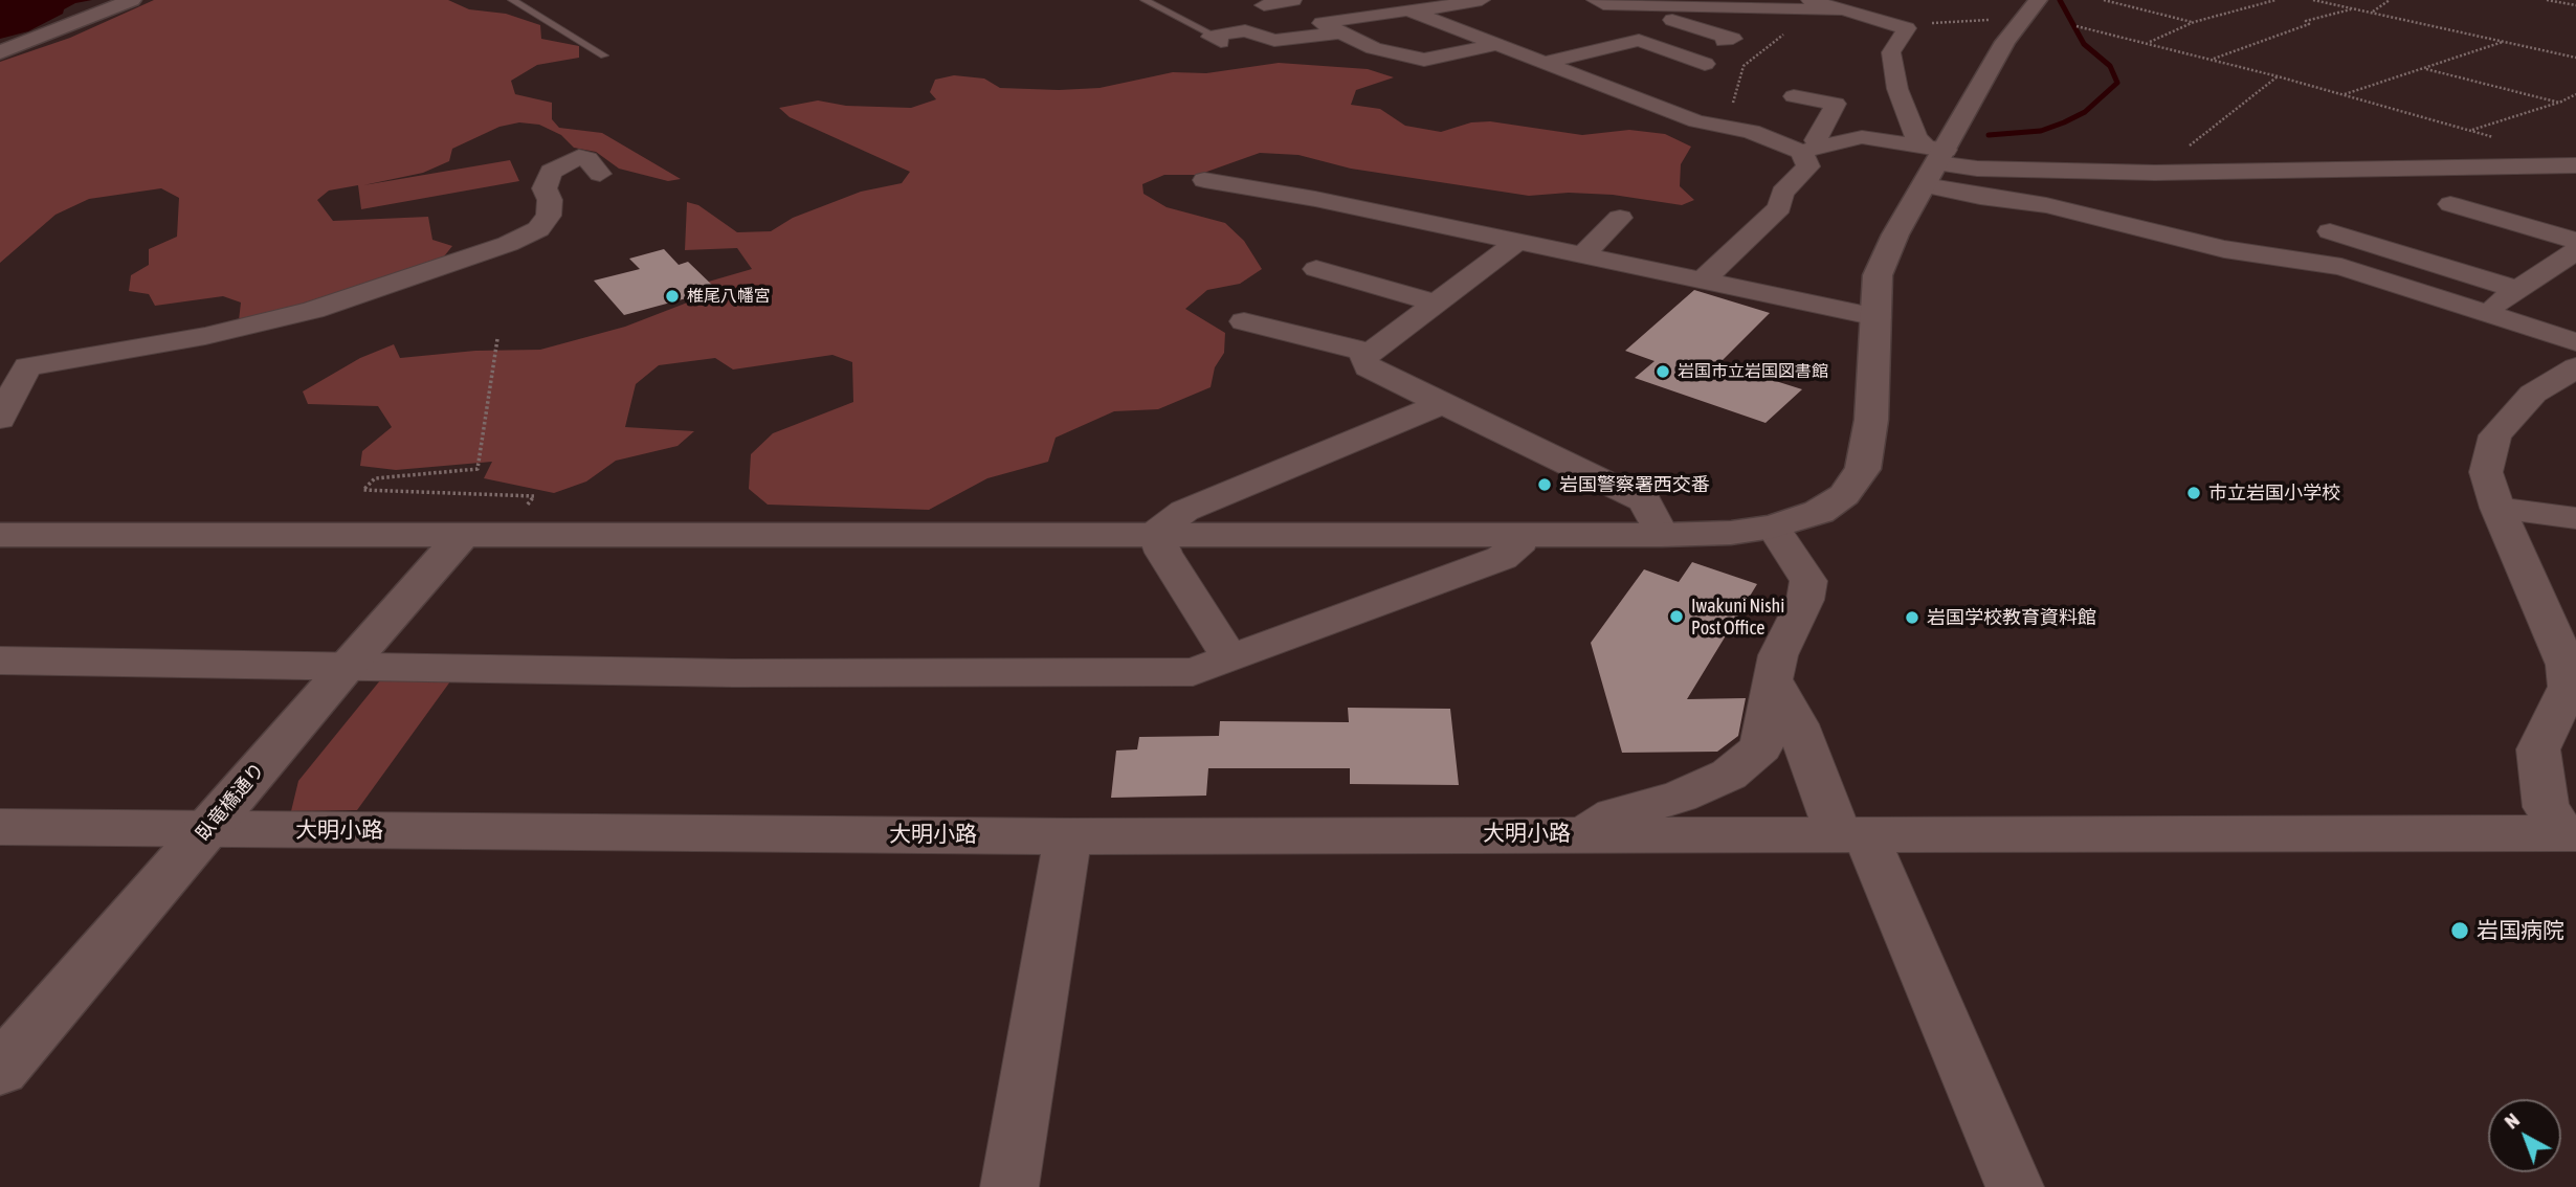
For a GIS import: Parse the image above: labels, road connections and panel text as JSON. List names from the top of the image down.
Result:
{
  "streets": {
    "street": ["臥竜橋通り", "大明小路"]
  },
  "crossings": [
    ["臥竜橋通り", "大明小路"]
  ],
  "places": [
    "椎尾八幡宮",
    "岩国市立岩国図書館",
    "岩国警察署西交番",
    "市立岩国小学校",
    "Iwakuni Nishi Post Office",
    "岩国学校教育資料館",
    "岩国病院"
  ],
  "north": "top left"
}
